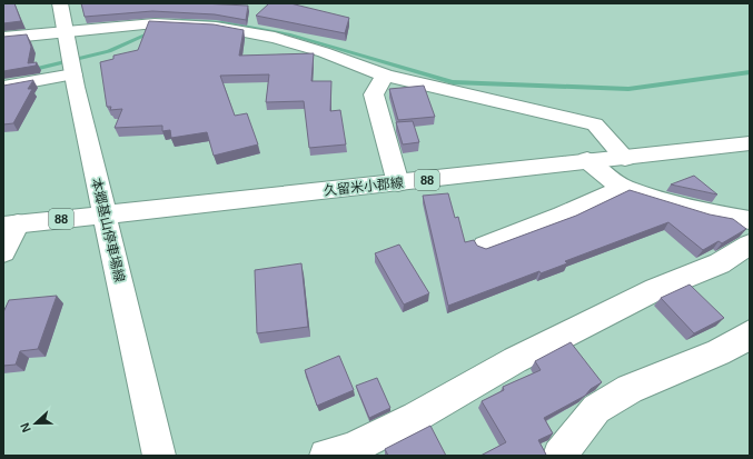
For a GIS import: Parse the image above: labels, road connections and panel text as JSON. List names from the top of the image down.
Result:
{
  "streets": {
    "street": ["88", "久留米小郡線", "本郷基山停車場線"]
  },
  "crossings": [
    ["久留米小郡線", "本郷基山停車場線"]
  ],
  "north": "left"
}
